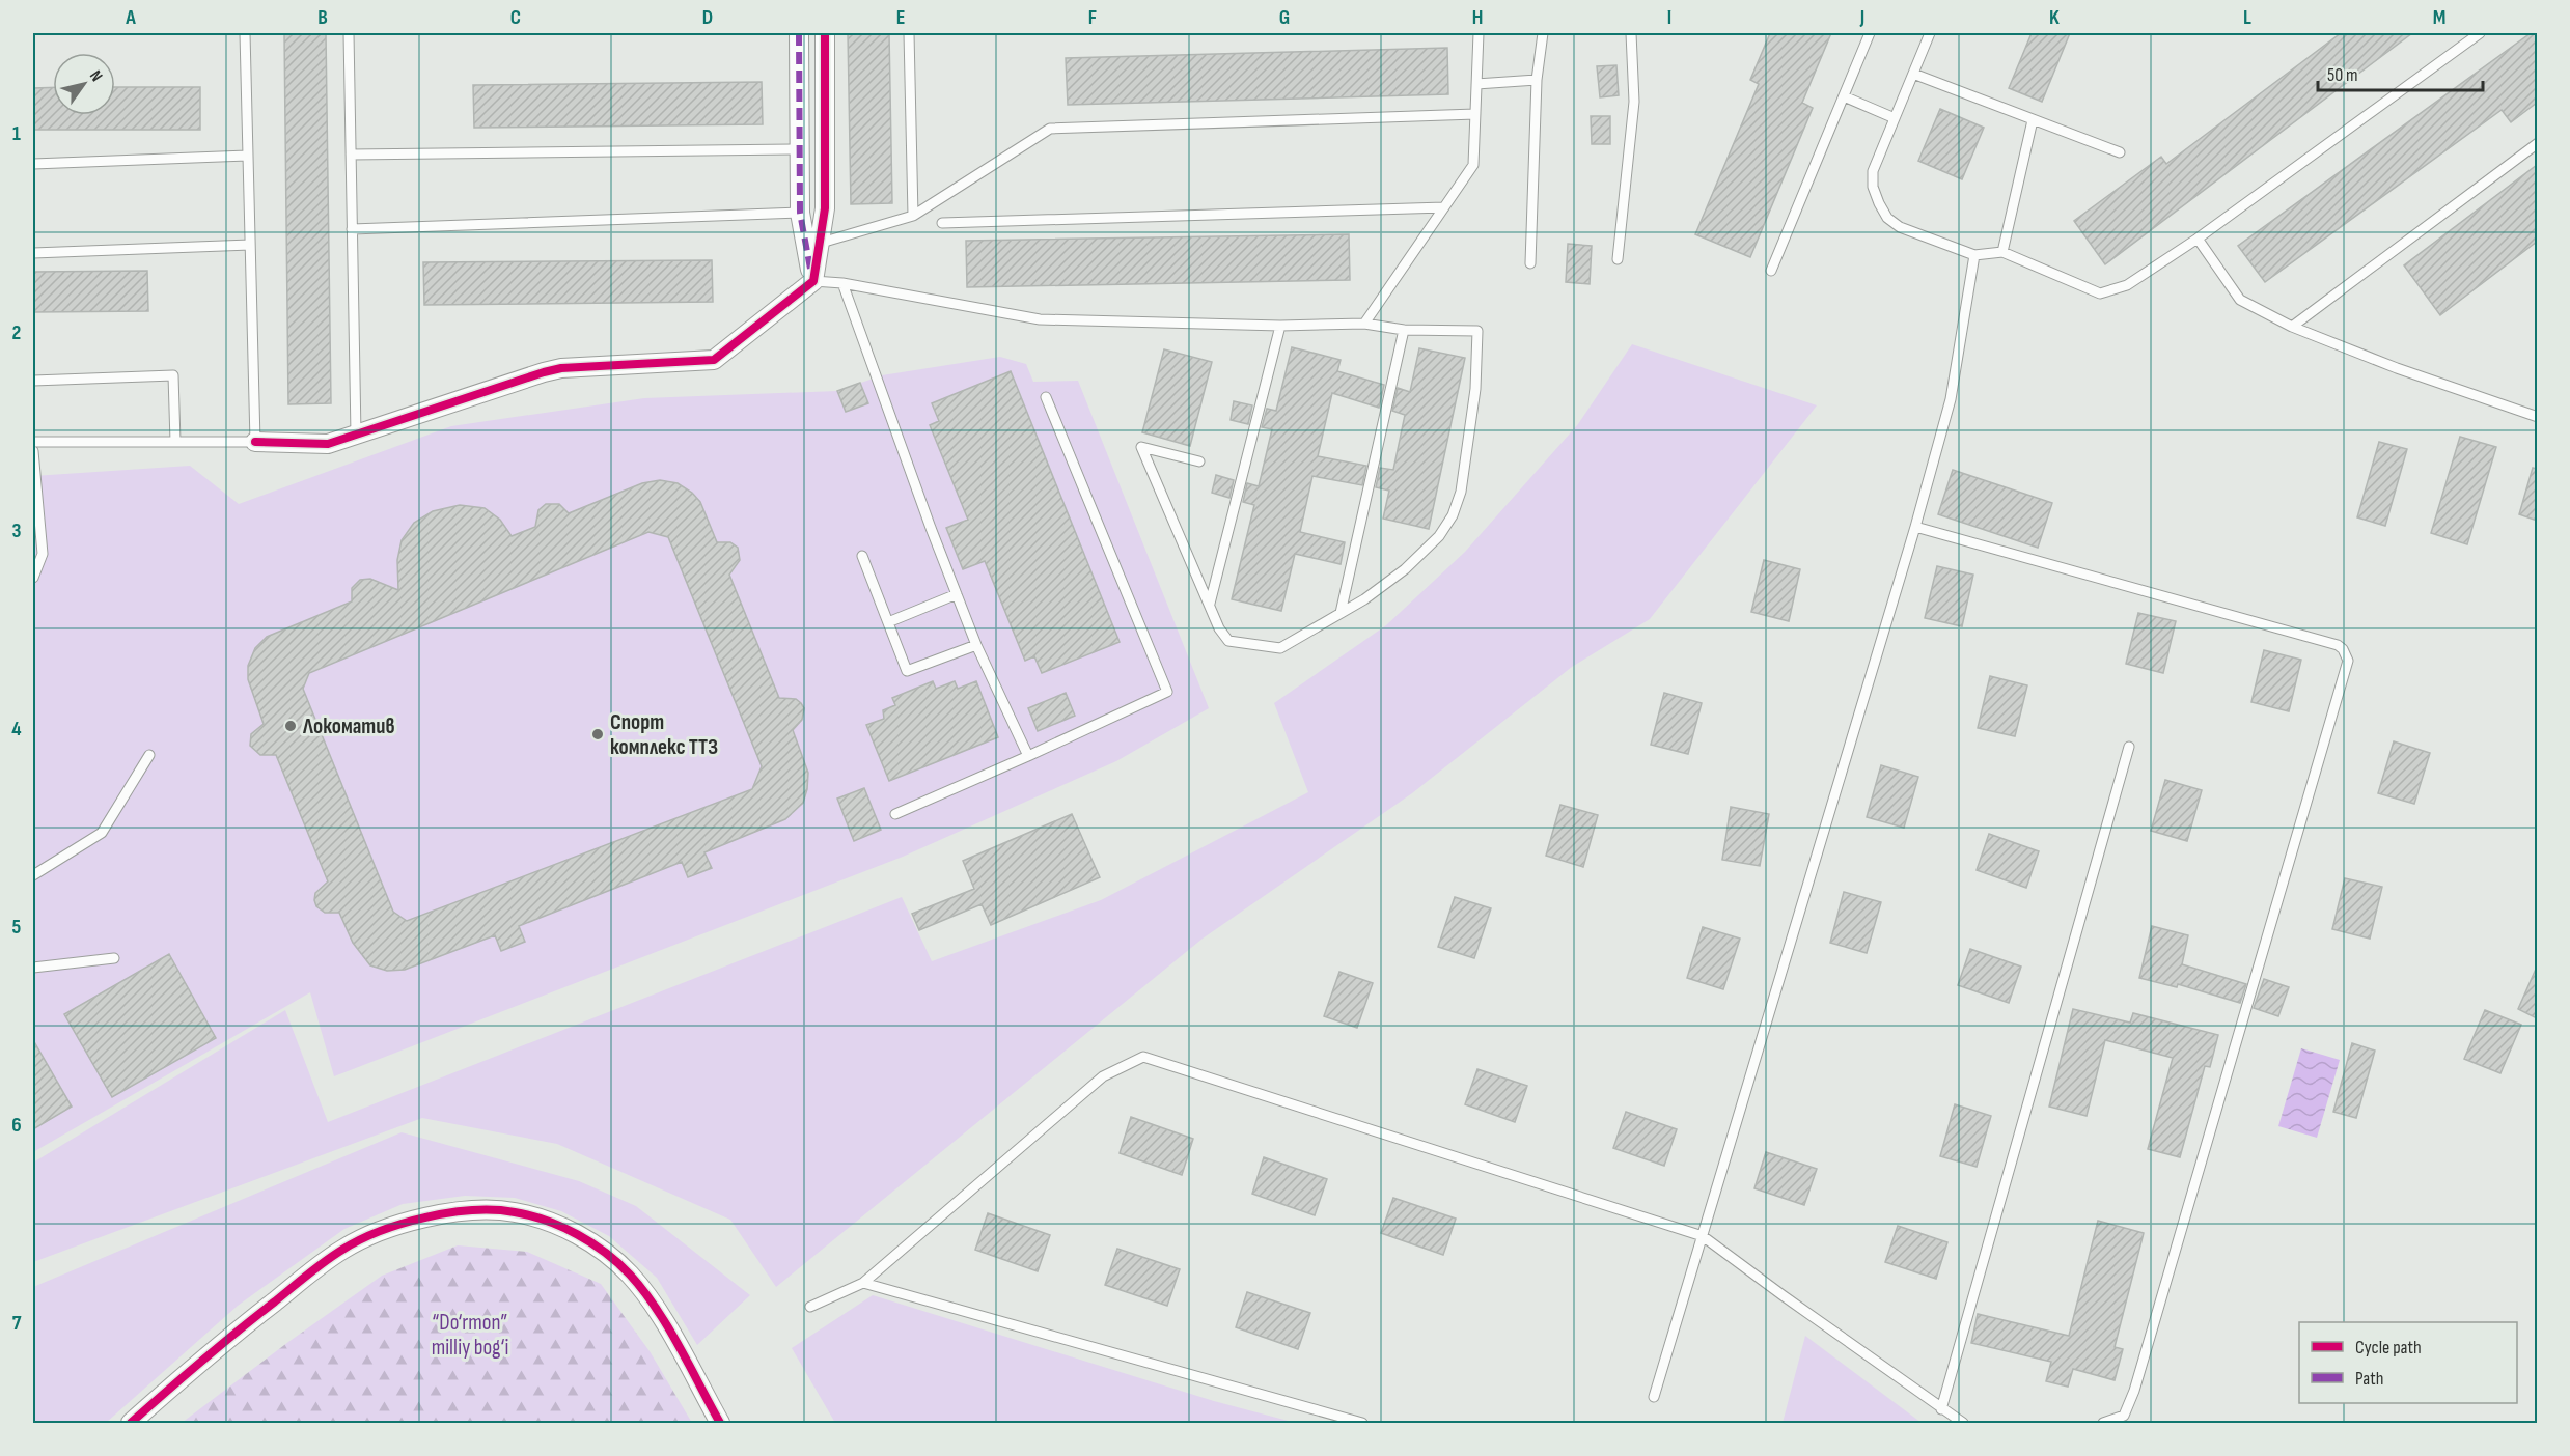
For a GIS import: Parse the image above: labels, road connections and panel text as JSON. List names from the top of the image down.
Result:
{
  "parks": ["“Do‘rmon” milliy bog‘i"],
  "places": ["Локоматив", "Спорт комплекс ТТЗ"],
  "legend": ["Cycle path", "Path"],
  "scale_bar": "50 m",
  "north": "top right",
  "grid": {
    "columns": [
      "A",
      "B",
      "C",
      "D",
      "E",
      "F",
      "G",
      "H",
      "I",
      "J",
      "K",
      "L",
      "M"
    ],
    "rows": [
      "1",
      "2",
      "3",
      "4",
      "5",
      "6",
      "7"
    ]
  }
}
